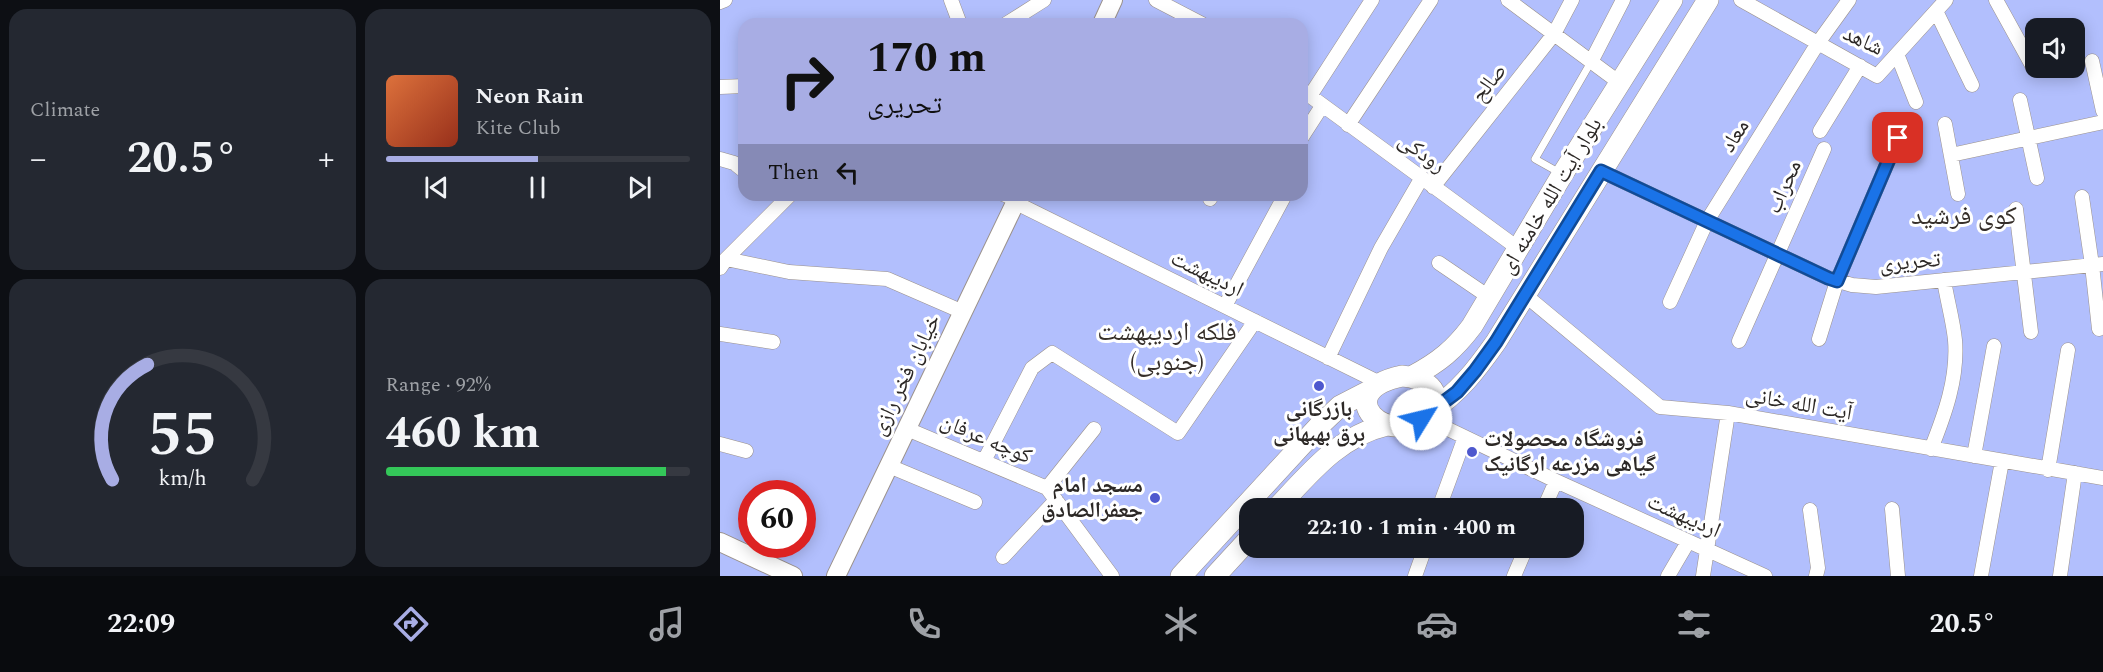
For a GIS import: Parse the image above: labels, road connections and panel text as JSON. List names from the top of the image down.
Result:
{
  "streets": {
    "main road": ["بلوار آیت الله خامنه ای", "خیابان فخر رازی"],
    "street": [
      "شاهد",
      "صالح",
      "معاد",
      "رودکی",
      "محراب",
      "تحریری",
      "اردیبهشت",
      "آیت الله خانی",
      "کوچه عرفان"
    ]
  },
  "crossings": [
    ["شاهد", "معاد"],
    ["صالح", "رودکی"],
    ["معاد", "تحریری"],
    ["رودکی", "بلوار آیت الله خامنه ای"],
    ["محراب", "تحریری"],
    ["بلوار آیت الله خامنه ای", "تحریری"],
    ["بلوار آیت الله خامنه ای", "اردیبهشت"],
    ["بلوار آیت الله خامنه ای", "آیت الله خانی"],
    ["خیابان فخر رازی", "کوچه عرفان"]
  ],
  "districts": ["کوی فرشید", "فلکه اردیبهشت (جنوبی)"],
  "places": ["بازرگانی برق بهبهانی", "فروشگاه محصولات گیاهی مزرعه ارگانیک", "مسجد امام جعفرالصادق"],
  "page": {
    "tile": [
      "Climate",
      ["Range · 92%", "460 km"]
    ],
    "turn": ["170 m", "تحریری"],
    "song": ["Neon Rain", "Kite Club"],
    "heat": ["−", "20.5°", "+"],
    "then": "Then",
    "limit": "60",
    "trip": "22:10 · 1 min · 400 m",
    "tabs": ["22:09", "20.5°"],
    "gauge": ["55", "km/h"]
  }
}
